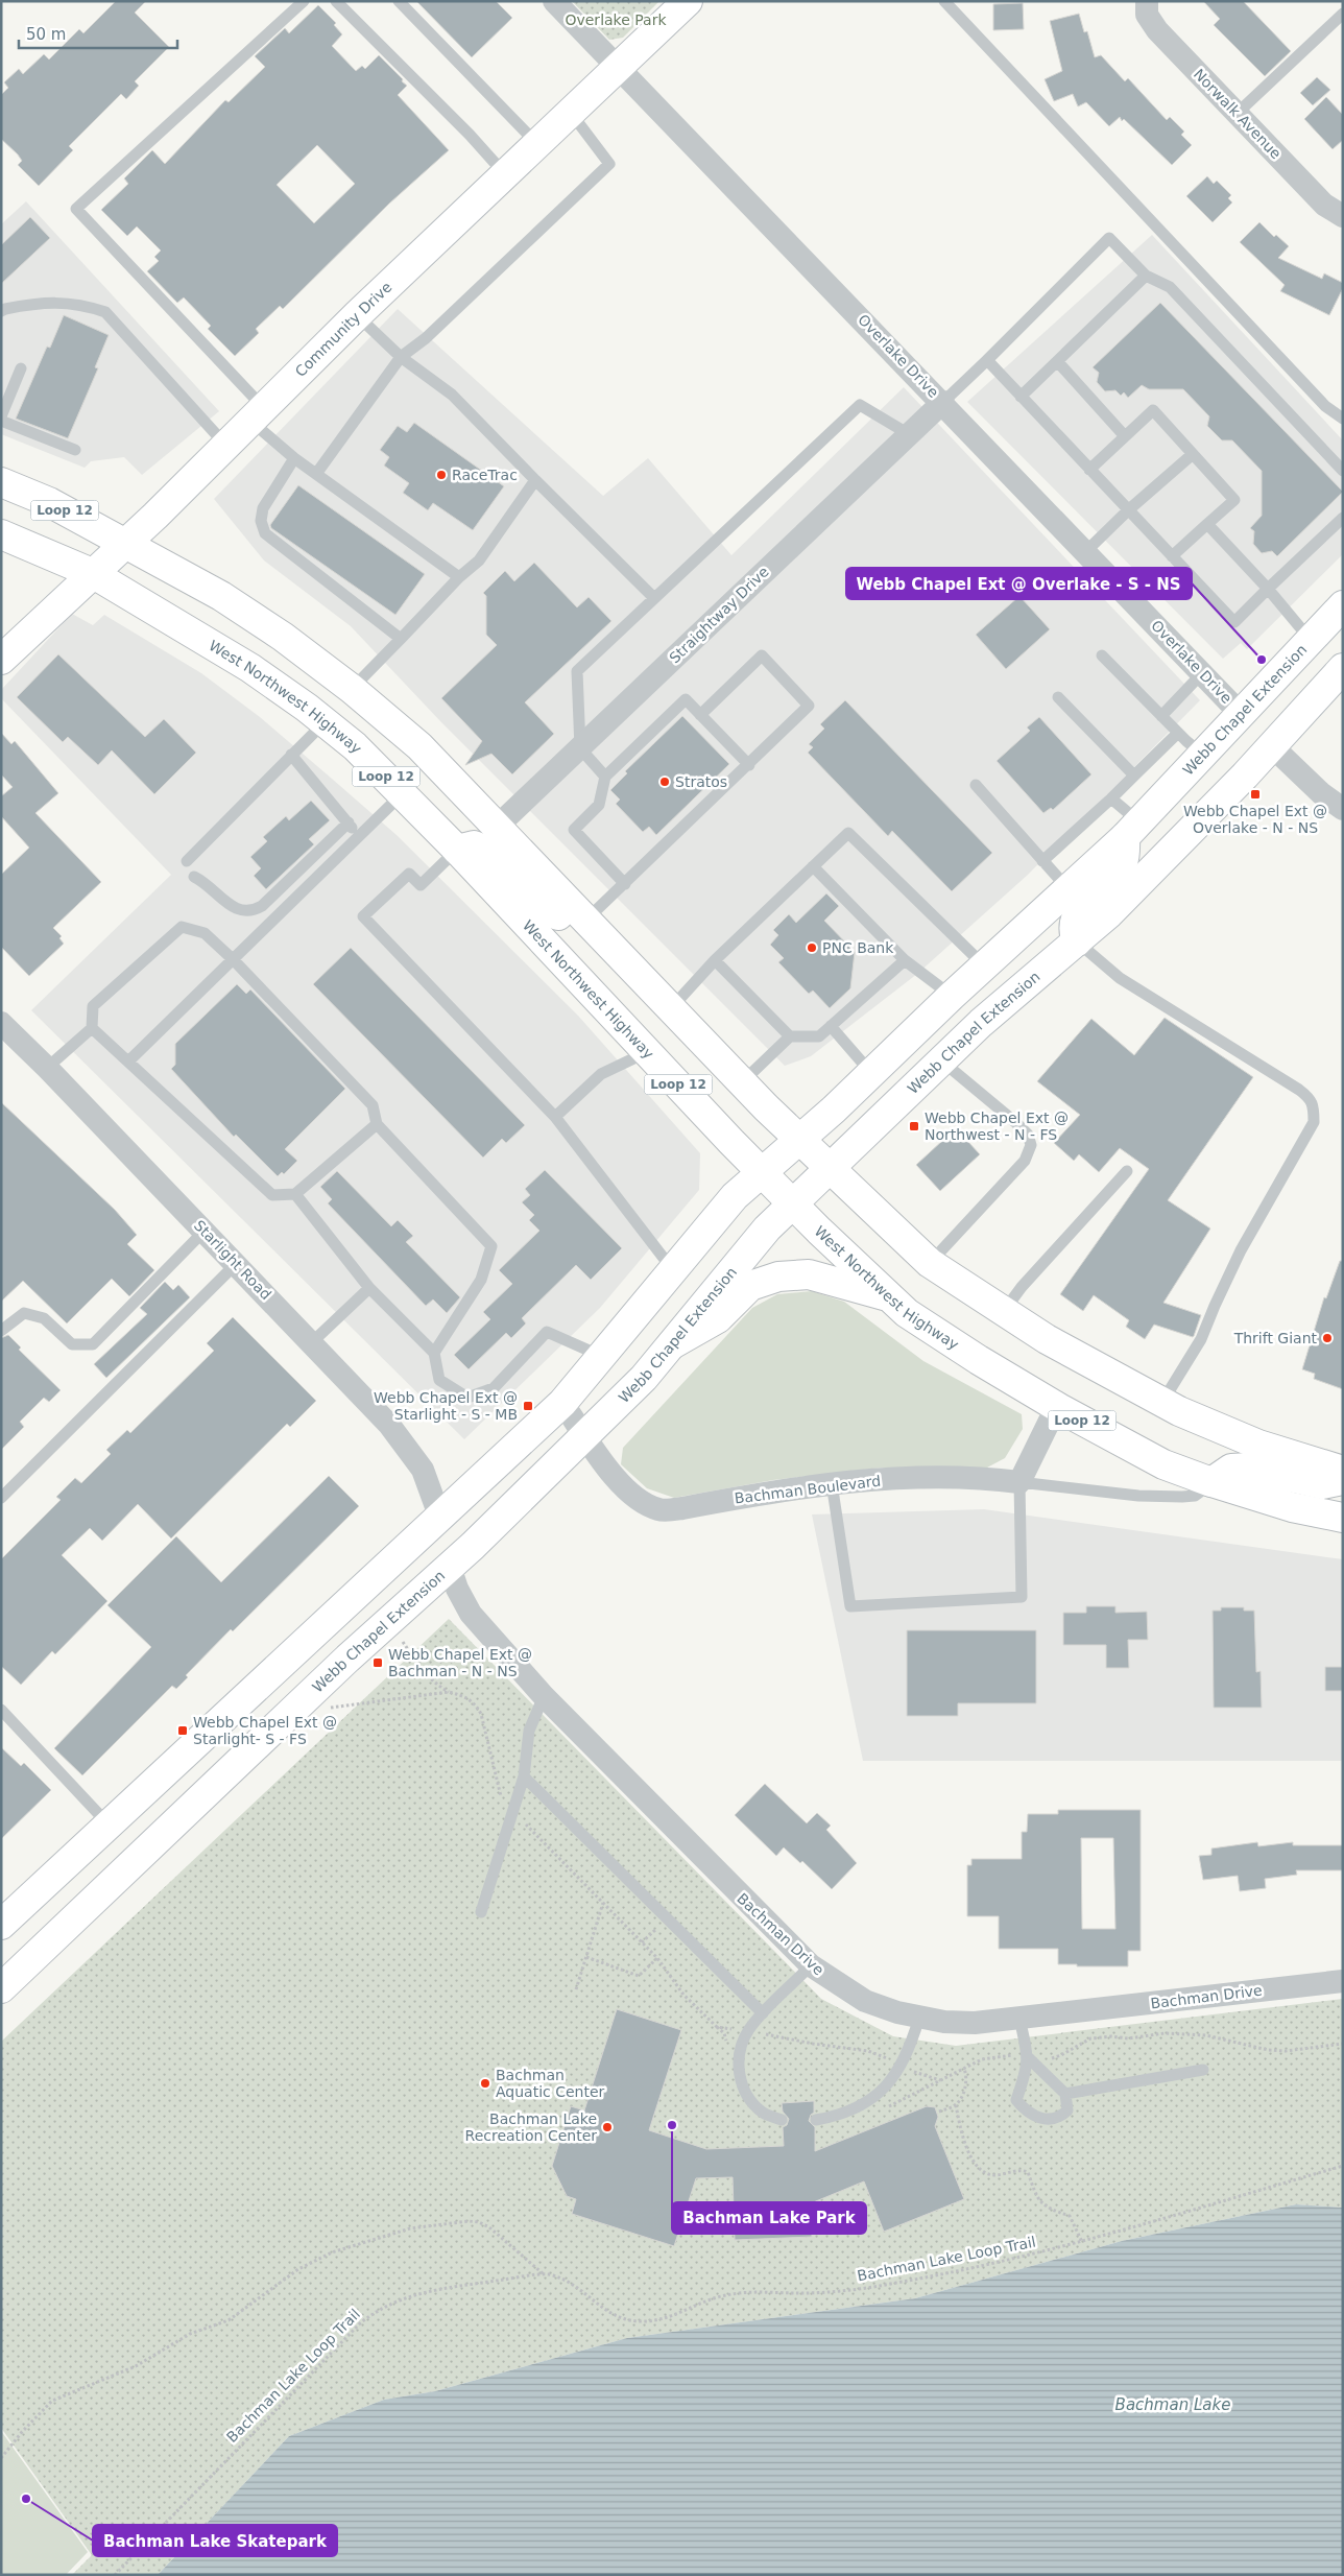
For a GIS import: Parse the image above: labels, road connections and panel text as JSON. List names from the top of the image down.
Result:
{
  "streets": {
    "main road": [
      "Community Drive",
      "Loop 12",
      "West Northwest Highway",
      "Webb Chapel Extension"
    ],
    "street": [
      "Norwalk Avenue",
      "Overlake Drive",
      "Straightway Drive",
      "Starlight Road",
      "Bachman Boulevard",
      "Bachman Drive"
    ],
    "path": ["Bachman Lake Loop Trail"]
  },
  "crossings": [
    ["Community Drive", "Overlake Drive"],
    ["Community Drive", "Loop 12"],
    ["Community Drive", "West Northwest Highway"],
    ["Overlake Drive", "Straightway Drive"],
    ["Overlake Drive", "Webb Chapel Extension"],
    ["Loop 12", "Straightway Drive"],
    ["Loop 12", "Webb Chapel Extension"],
    ["West Northwest Highway", "Webb Chapel Extension"],
    ["Webb Chapel Extension", "Starlight Road"],
    ["Webb Chapel Extension", "Bachman Boulevard"],
    ["Webb Chapel Extension", "Bachman Drive"]
  ],
  "water": ["Bachman Lake"],
  "parks": ["Overlake Park"],
  "places": {
    "other": [
      "RaceTrac",
      "Webb Chapel Ext @ Overlake - S - NS",
      "Stratos",
      "PNC Bank",
      "Thrift Giant",
      "Bachman Aquatic Center",
      "Bachman Lake Park",
      "Bachman Lake Recreation Center",
      "Bachman Lake Skatepark"
    ],
    "transit": [
      "Webb Chapel Ext @ Overlake - N - NS",
      "Webb Chapel Ext @ Northwest - N - FS",
      "Webb Chapel Ext @ Starlight - S - MB",
      "Webb Chapel Ext @ Bachman - N - NS",
      "Webb Chapel Ext @ Starlight- S - FS"
    ]
  },
  "scale_bar": "50 m"
}
